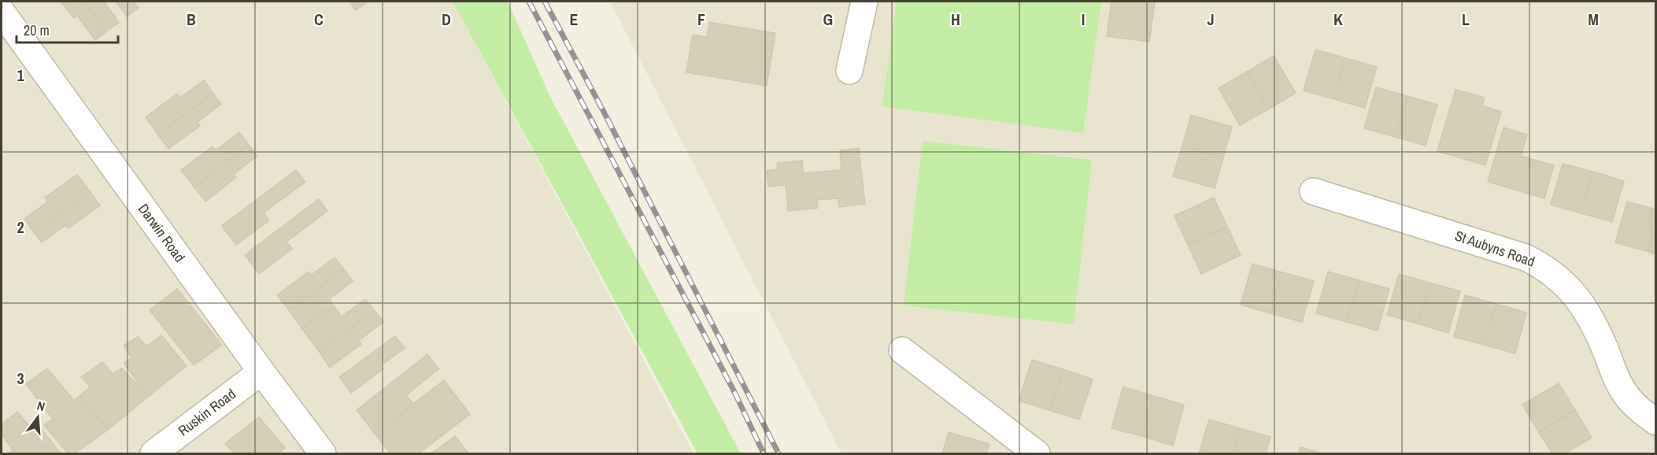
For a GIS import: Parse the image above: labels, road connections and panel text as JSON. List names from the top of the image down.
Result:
{
  "streets": {
    "street": ["Darwin Road", "St Aubyns Road", "Ruskin Road"]
  },
  "crossings": [
    ["Darwin Road", "Ruskin Road"]
  ],
  "scale_bar": "20 m",
  "north": "top",
  "grid": {
    "columns": [
      "B",
      "C",
      "D",
      "E",
      "F",
      "G",
      "H",
      "I",
      "J",
      "K",
      "L",
      "M"
    ],
    "rows": ["1", "2", "3"]
  }
}
